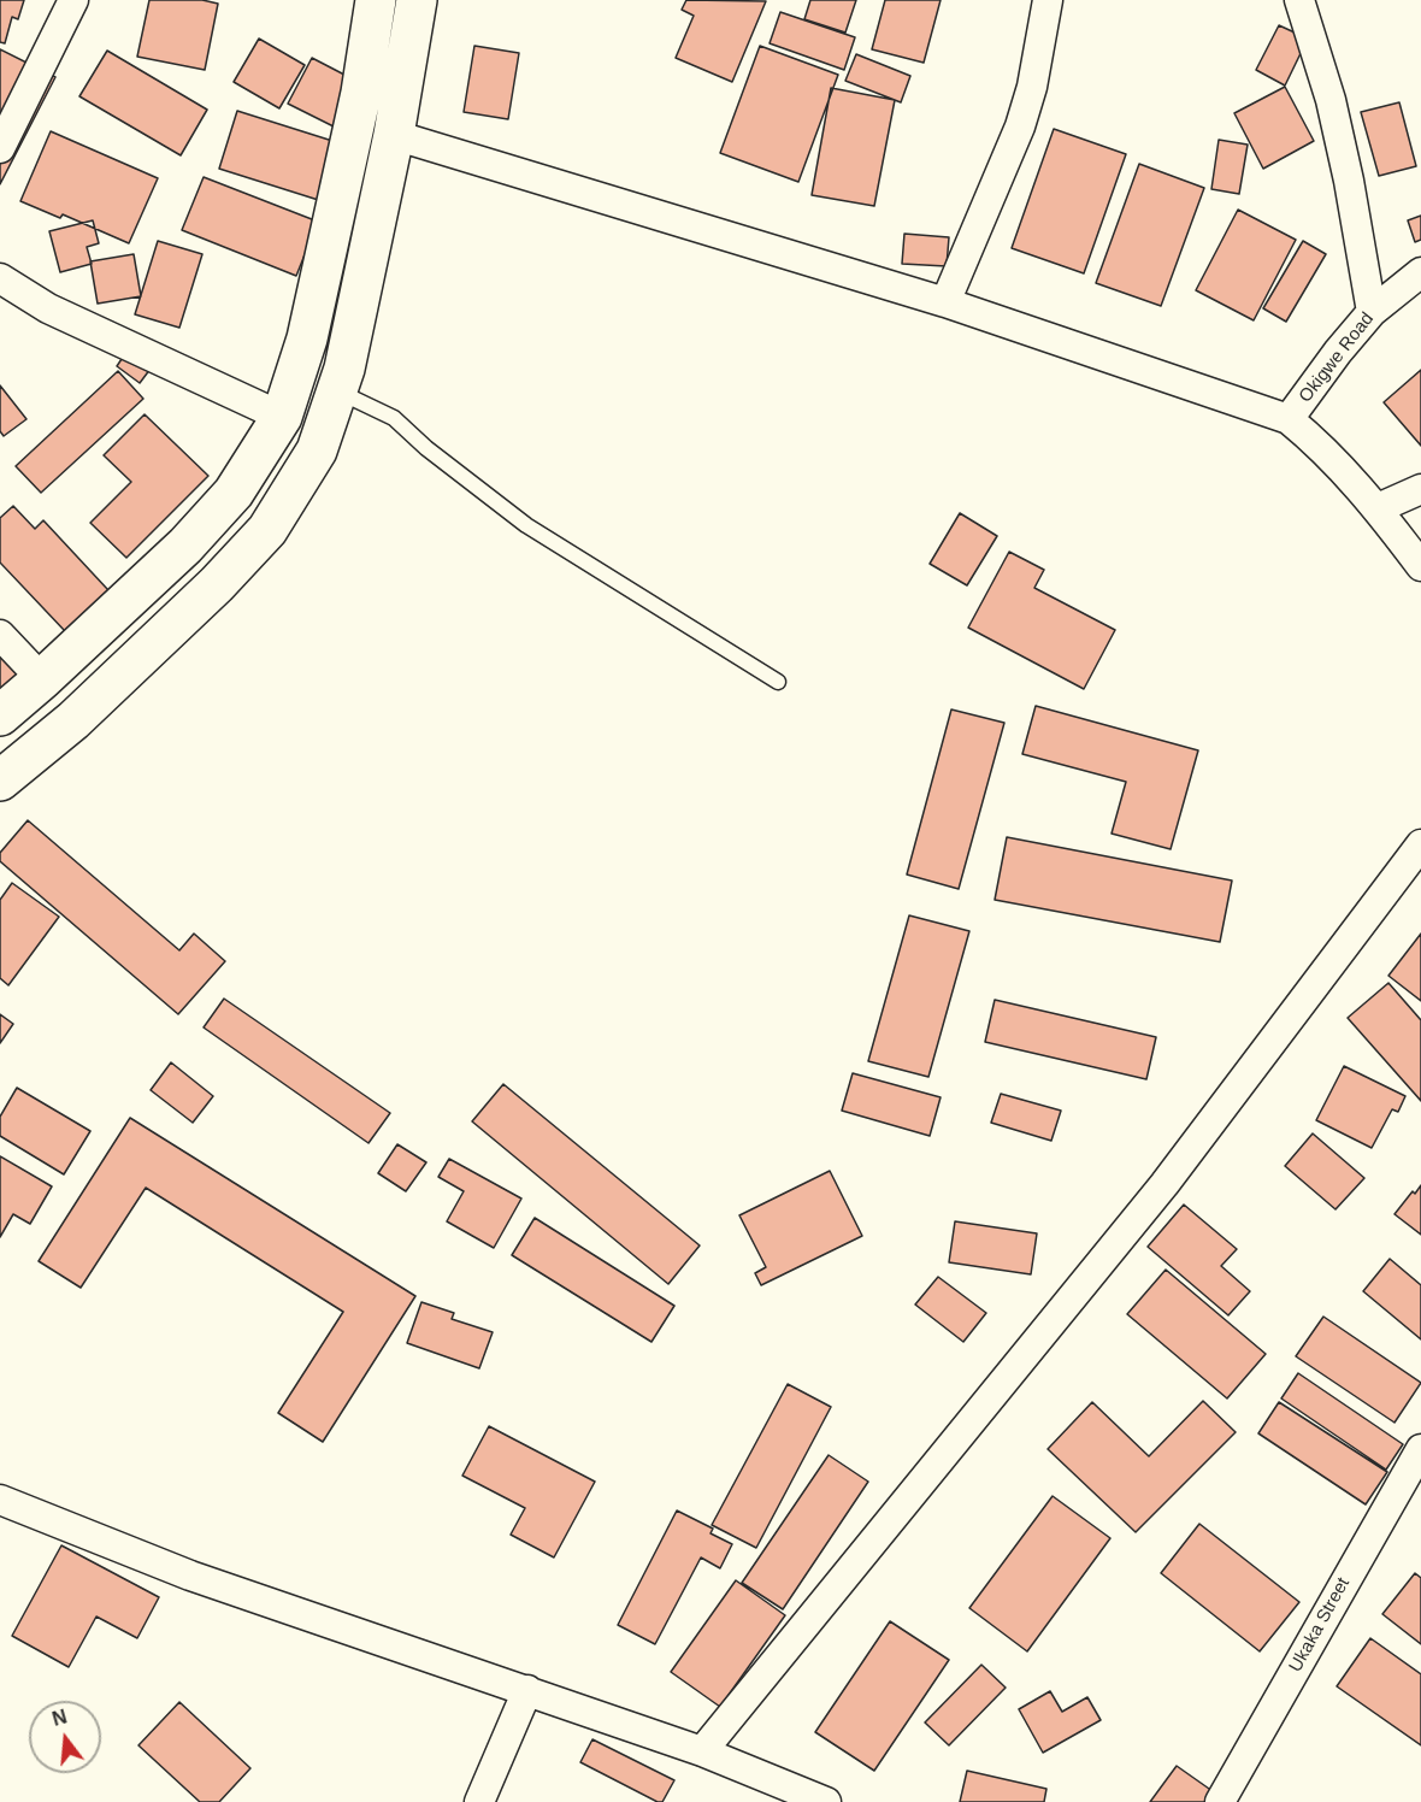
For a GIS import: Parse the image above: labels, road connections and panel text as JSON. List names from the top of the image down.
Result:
{
  "streets": {
    "street": ["Okigwe Road", "Ukaka Street"]
  },
  "north": "top"
}
